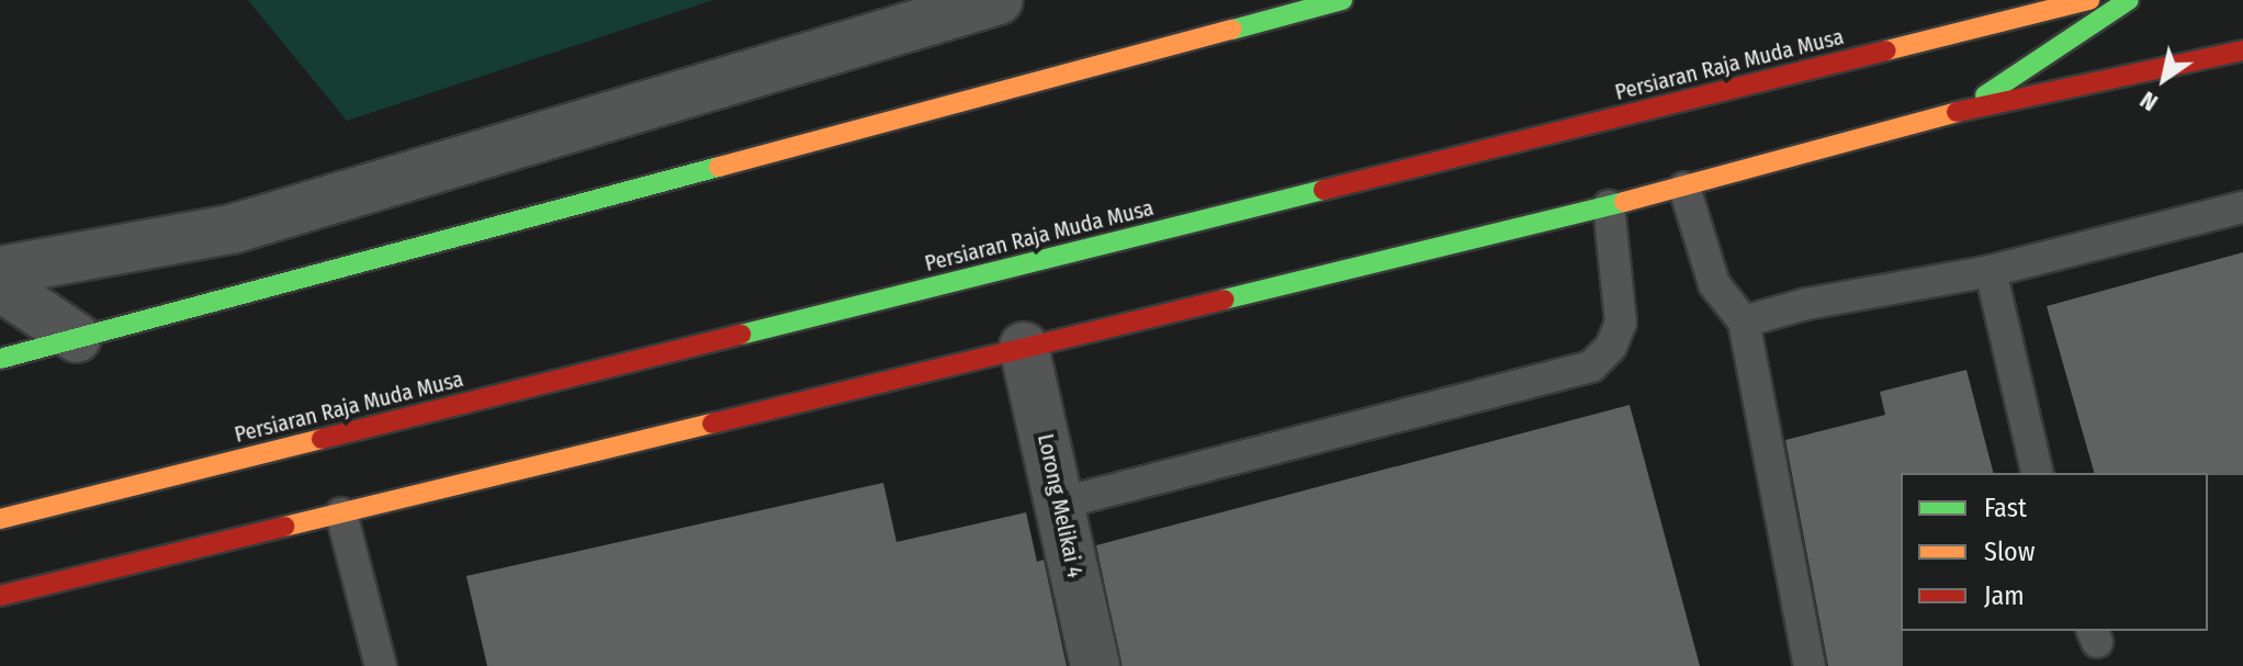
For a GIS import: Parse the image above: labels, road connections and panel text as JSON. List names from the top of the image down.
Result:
{
  "streets": {
    "main road": ["Persiaran Raja Muda Musa"],
    "street": ["Lorong Melikai 4"]
  },
  "legend": ["Fast", "Slow", "Jam"],
  "north": "bottom left"
}
